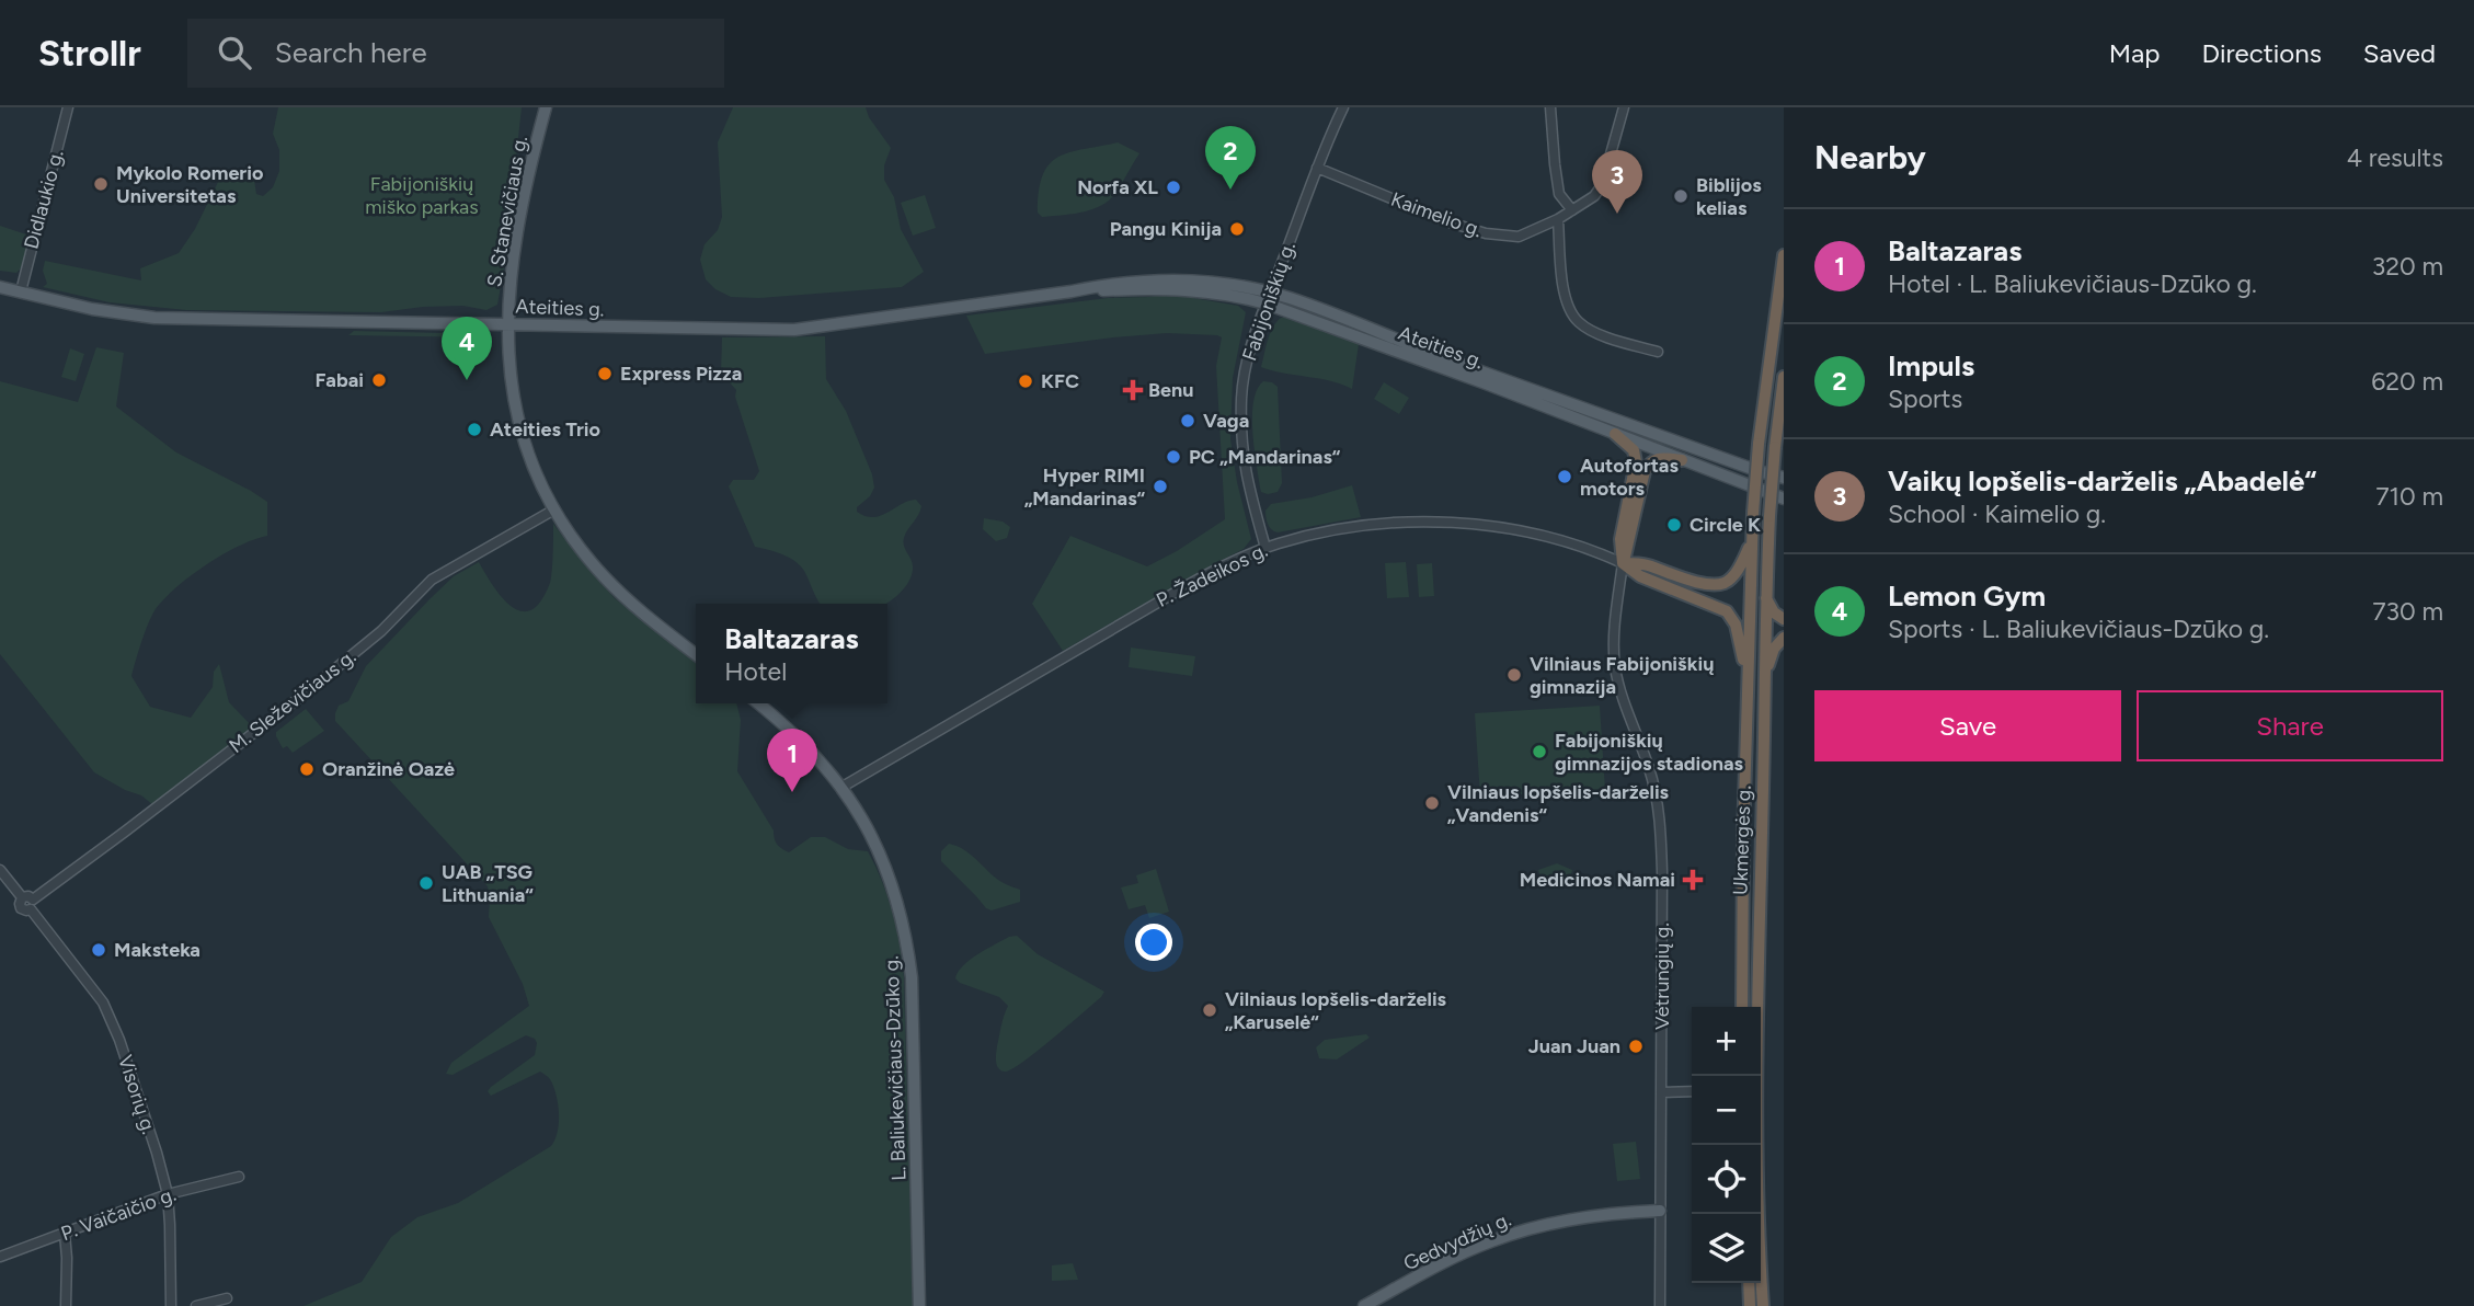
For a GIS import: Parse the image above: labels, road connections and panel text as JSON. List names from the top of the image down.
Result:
{
  "streets": {
    "highway": ["Ukmergės g."],
    "main road": [
      "S. Stanevičiaus g.",
      "Ateities g.",
      "L. Baliukevičiaus-Dzūko g.",
      "Gedvydžių g."
    ],
    "street": [
      "Didlaukio g.",
      "Kaimelio g.",
      "Fabijoniškių g.",
      "P. Žadeikos g.",
      "M. Sleževičiaus g.",
      "Vėtrungių g.",
      "Visorių g.",
      "P. Vaičaičio g."
    ]
  },
  "crossings": [
    ["Didlaukio g.", "Ateities g."],
    ["S. Stanevičiaus g.", "Ateities g."],
    ["Kaimelio g.", "Fabijoniškių g."],
    ["Fabijoniškių g.", "Ateities g."],
    ["Fabijoniškių g.", "P. Žadeikos g."],
    ["P. Žadeikos g.", "Vėtrungių g."],
    ["P. Žadeikos g.", "L. Baliukevičiaus-Dzūko g."],
    ["M. Sleževičiaus g.", "Visorių g."],
    ["Vėtrungių g.", "Gedvydžių g."],
    ["Visorių g.", "P. Vaičaičio g."]
  ],
  "parks": ["Fabijoniškių miško parkas"],
  "places": {
    "other": [
      "Mykolo Romerio Universitetas",
      "Norfa XL",
      "Biblijos kelias",
      "Pangu Kinija",
      "Express Pizza",
      "Fabai",
      "KFC",
      "Vaga",
      "Ateities Trio",
      "PC „Mandarinas“",
      "Autofortas motors",
      "Hyper RIMI „Mandarinas“",
      "Circle K",
      "Vilniaus Fabijoniškių gimnazija",
      "Fabijoniškių gimnazijos stadionas",
      "Oranžinė Oazė",
      "Vilniaus lopšelis-darželis „Vandenis“",
      "UAB „TSG Lithuania“",
      "Maksteka",
      "Vilniaus lopšelis-darželis „Karuselė“",
      "Juan Juan"
    ],
    "health": ["Benu", "Medicinos Namai"]
  },
  "page": {
    "header": "Strollr",
    "search": "Search here",
    "nav": ["Map", "Directions", "Saved"],
    "heading": ["Nearby", "4 results"],
    "pins": [
      "2",
      "3",
      "4",
      "1"
    ],
    "list": [
      {
        "mark": "1",
        "name": "Baltazaras",
        "note": "Hotel · L. Baliukevičiaus-Dzūko g.",
        "value": "320 m"
      },
      {
        "mark": "2",
        "name": "Impuls",
        "note": "Sports",
        "value": "620 m"
      },
      {
        "mark": "3",
        "name": "Vaikų lopšelis-darželis „Abadelė“",
        "note": "School · Kaimelio g.",
        "value": "710 m"
      },
      {
        "mark": "4",
        "name": "Lemon Gym",
        "note": "Sports · L. Baliukevičiaus-Dzūko g.",
        "value": "730 m"
      }
    ],
    "popup": ["Baltazaras", "Hotel"],
    "buttons": ["Save", "Share"],
    "map_buttons": ["+", "−"]
  }
}
